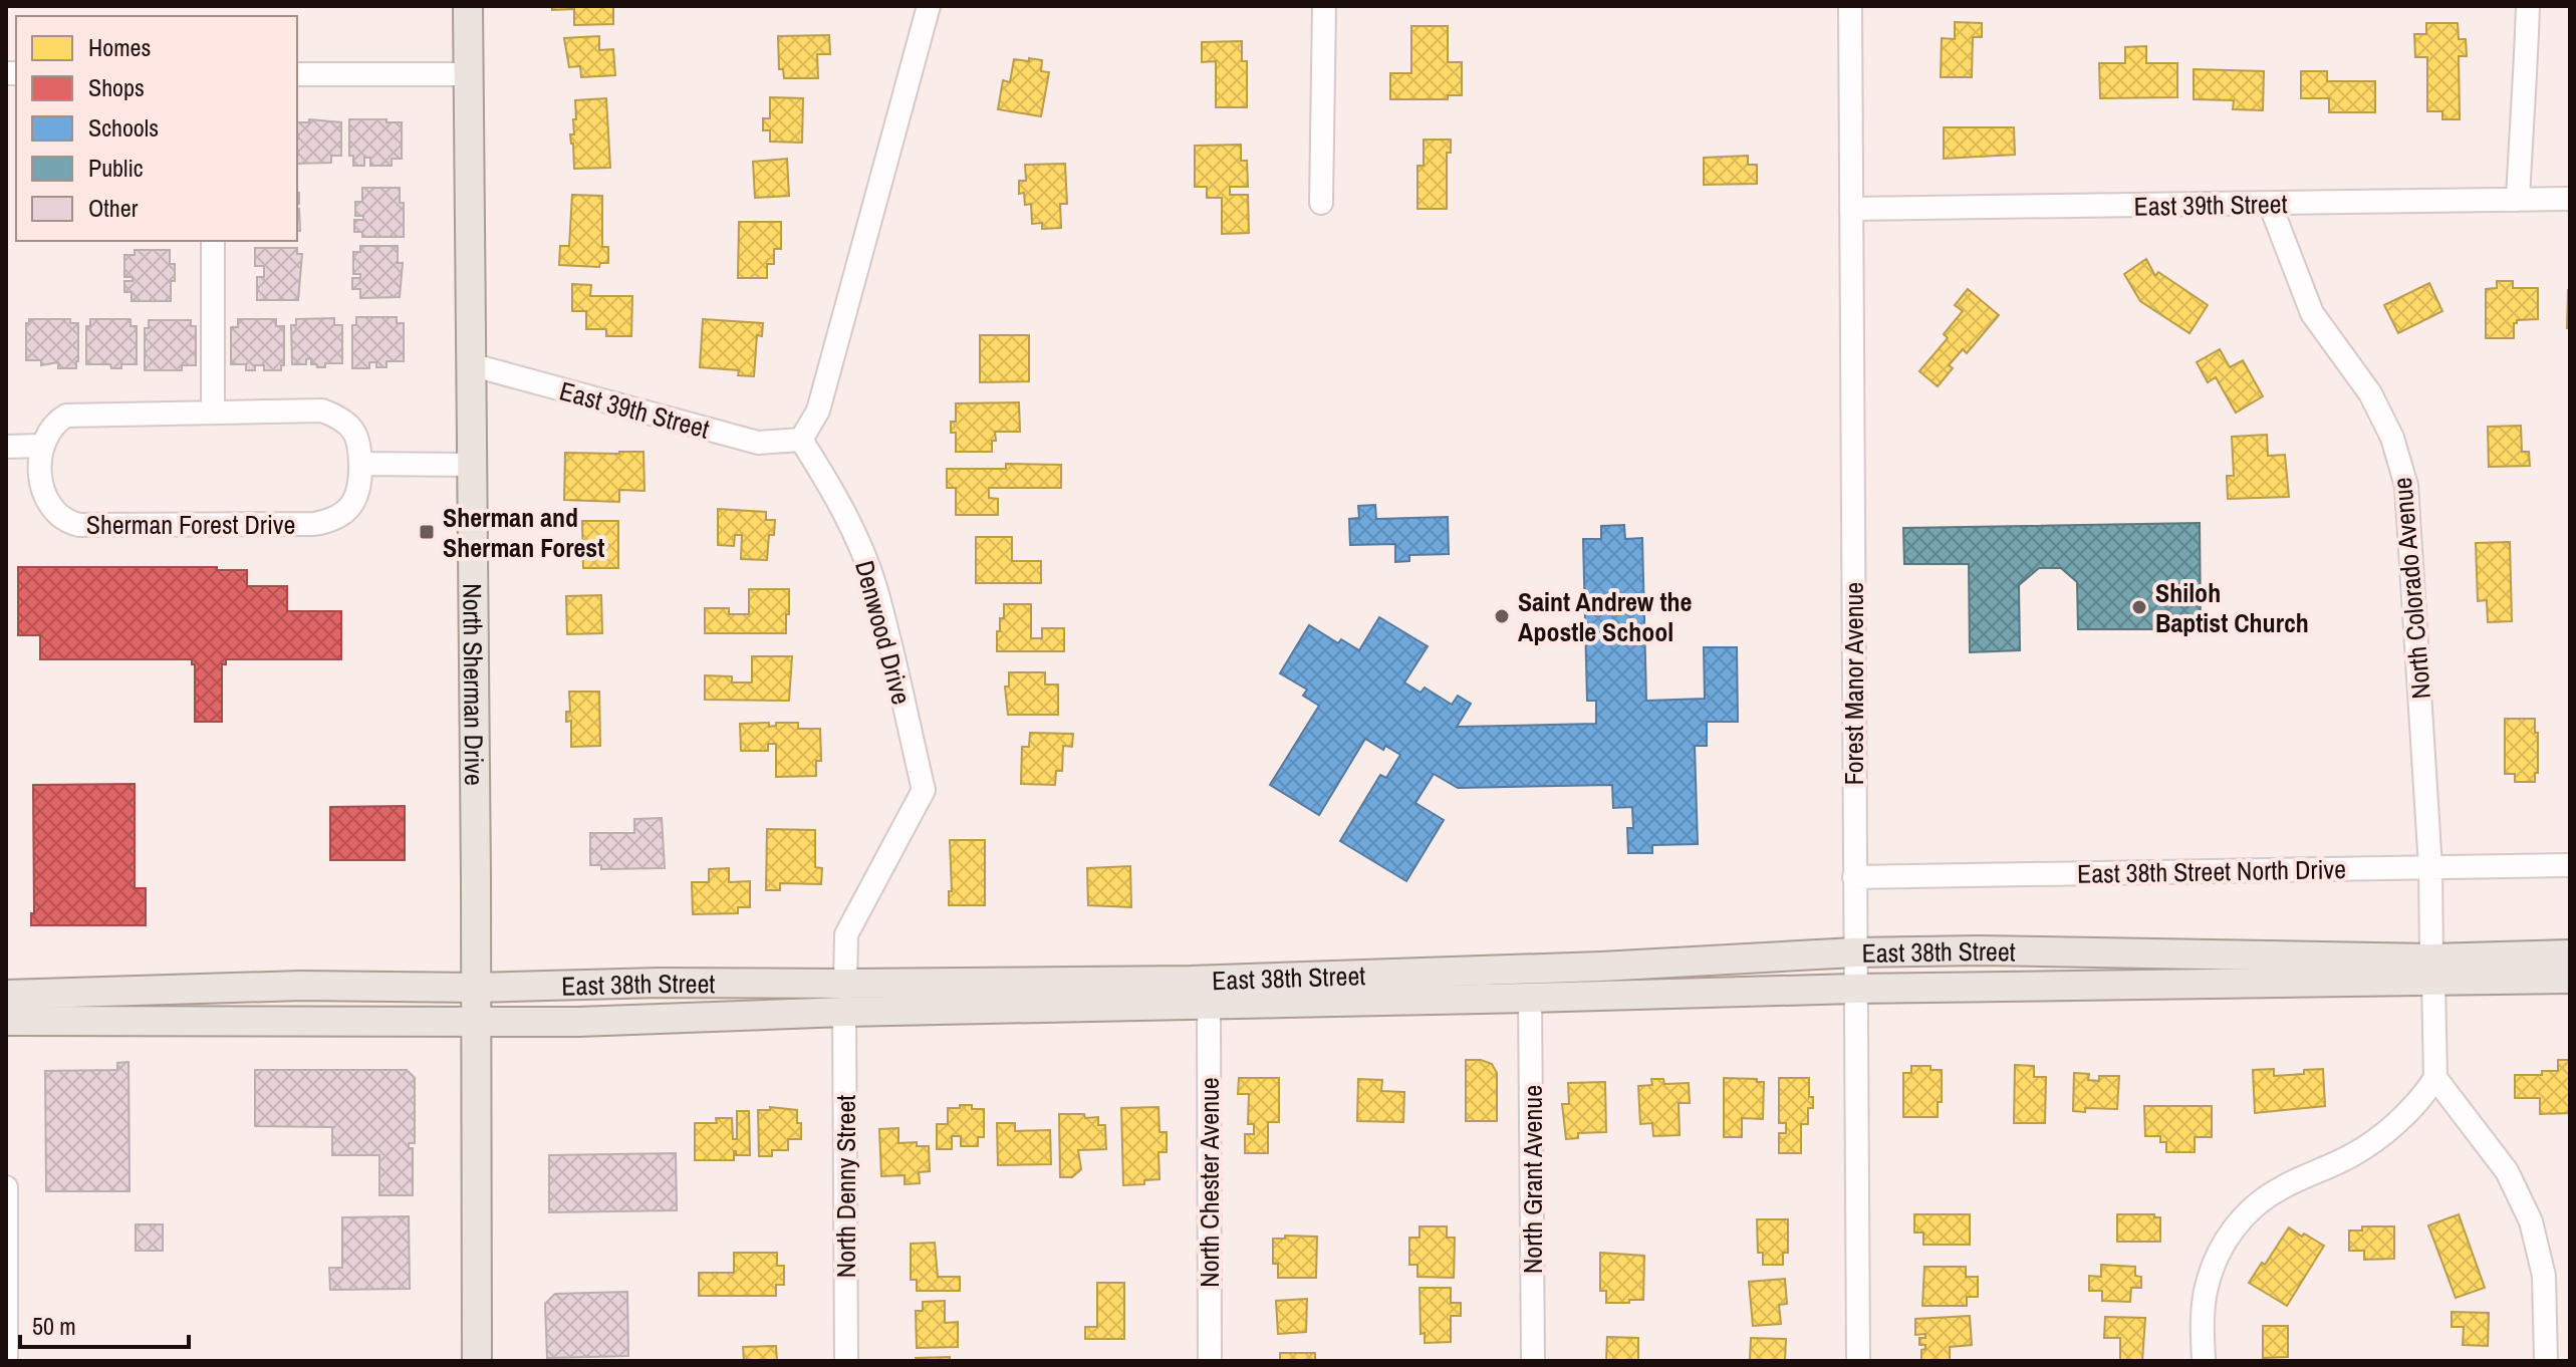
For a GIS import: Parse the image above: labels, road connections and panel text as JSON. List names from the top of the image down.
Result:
{
  "streets": {
    "main road": ["North Sherman Drive", "East 38th Street"],
    "street": [
      "East 39th Street",
      "Sherman Forest Drive",
      "North Colorado Avenue",
      "Denwood Drive",
      "Forest Manor Avenue",
      "East 38th Street North Drive",
      "North Grant Avenue",
      "North Chester Avenue",
      "North Denny Street"
    ]
  },
  "crossings": [
    ["East 39th Street", "North Colorado Avenue"],
    ["East 39th Street", "Denwood Drive"],
    ["East 39th Street", "North Sherman Drive"],
    ["East 39th Street", "Forest Manor Avenue"],
    ["North Colorado Avenue", "East 38th Street North Drive"],
    ["North Colorado Avenue", "East 38th Street"],
    ["Denwood Drive", "East 38th Street"],
    ["Denwood Drive", "North Denny Street"],
    ["North Sherman Drive", "East 38th Street"],
    ["Forest Manor Avenue", "East 38th Street North Drive"],
    ["Forest Manor Avenue", "East 38th Street"],
    ["East 38th Street", "North Grant Avenue"],
    ["East 38th Street", "North Chester Avenue"],
    ["East 38th Street", "North Denny Street"]
  ],
  "places": {
    "transit": ["Sherman and Sherman Forest"],
    "other": ["Shiloh Baptist Church", "Saint Andrew the Apostle School"]
  },
  "legend": [
    "Homes",
    "Shops",
    "Schools",
    "Public",
    "Other"
  ],
  "scale_bar": "50 m"
}
